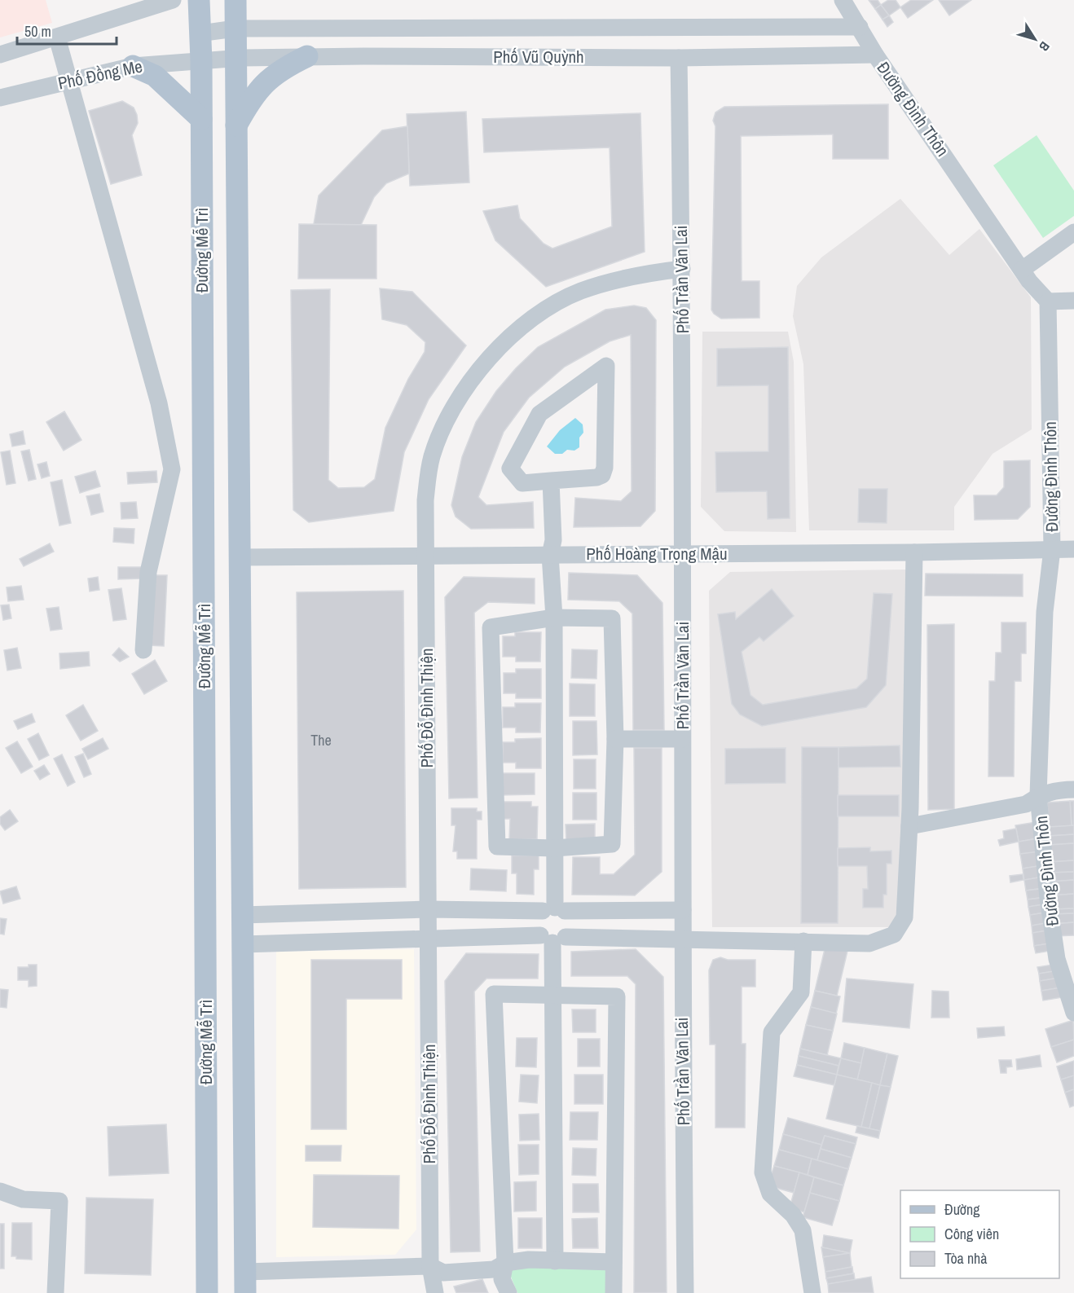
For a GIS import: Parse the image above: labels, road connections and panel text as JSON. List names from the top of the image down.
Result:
{
  "streets": {
    "main road": ["Đường Mễ Trì"],
    "street": [
      "Phố Vũ Quỳnh",
      "Phố Đồng Me",
      "Đường Đình Thôn",
      "Phố Trần Văn Lai",
      "Phố Hoàng Trọng Mậu",
      "Phố Đỗ Đình Thiện"
    ]
  },
  "crossings": [
    ["Phố Vũ Quỳnh", "Phố Đồng Me"],
    ["Phố Vũ Quỳnh", "Đường Đình Thôn"],
    ["Phố Vũ Quỳnh", "Đường Mễ Trì"],
    ["Phố Vũ Quỳnh", "Phố Trần Văn Lai"],
    ["Phố Đồng Me", "Đường Mễ Trì"],
    ["Đường Đình Thôn", "Phố Hoàng Trọng Mậu"],
    ["Đường Mễ Trì", "Phố Hoàng Trọng Mậu"],
    ["Phố Trần Văn Lai", "Phố Hoàng Trọng Mậu"],
    ["Phố Trần Văn Lai", "Phố Đỗ Đình Thiện"],
    ["Phố Hoàng Trọng Mậu", "Phố Đỗ Đình Thiện"]
  ],
  "house_numbers": ["The"],
  "legend": ["Đường", "Công viên", "Tòa nhà"],
  "scale_bar": "50 m",
  "north": "bottom right"
}
